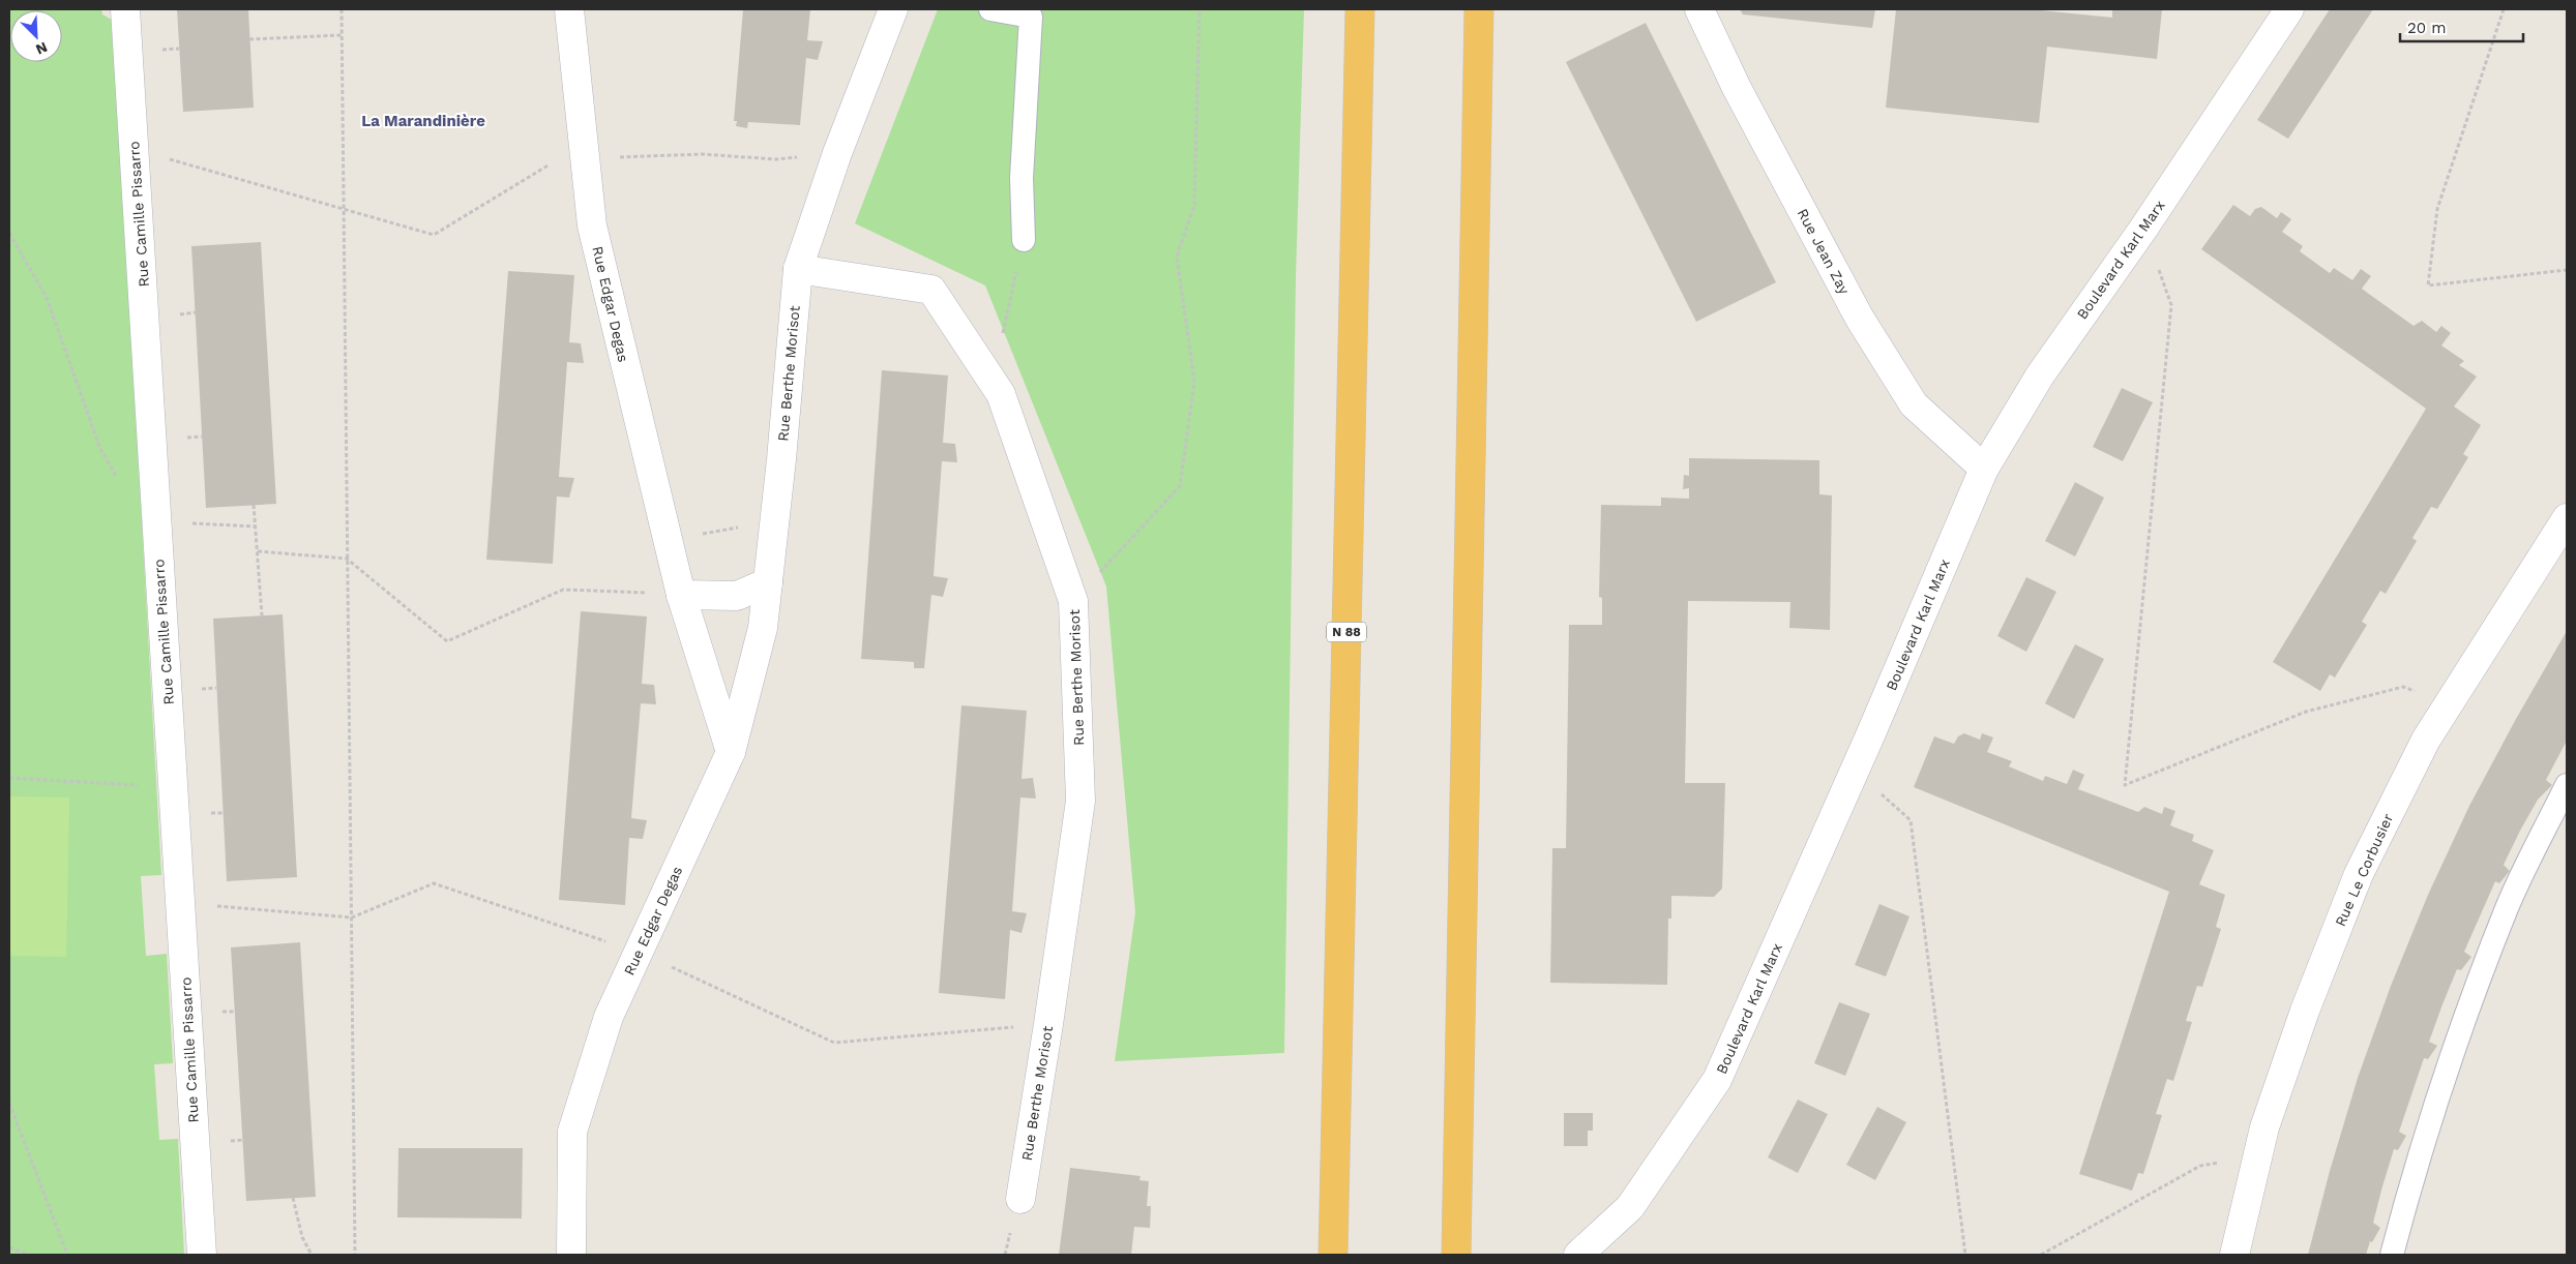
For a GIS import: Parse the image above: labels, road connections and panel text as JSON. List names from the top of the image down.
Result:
{
  "streets": {
    "highway": ["N 88"],
    "street": [
      "Rue Camille Pissarro",
      "Rue Jean Zay",
      "Boulevard Karl Marx",
      "Rue Edgar Degas",
      "Rue Berthe Morisot",
      "Rue Le Corbusier"
    ]
  },
  "crossings": [
    ["Rue Jean Zay", "Boulevard Karl Marx"],
    ["Rue Edgar Degas", "Rue Berthe Morisot"]
  ],
  "districts": ["La Marandinière"],
  "scale_bar": "20 m",
  "north": "bottom right"
}
